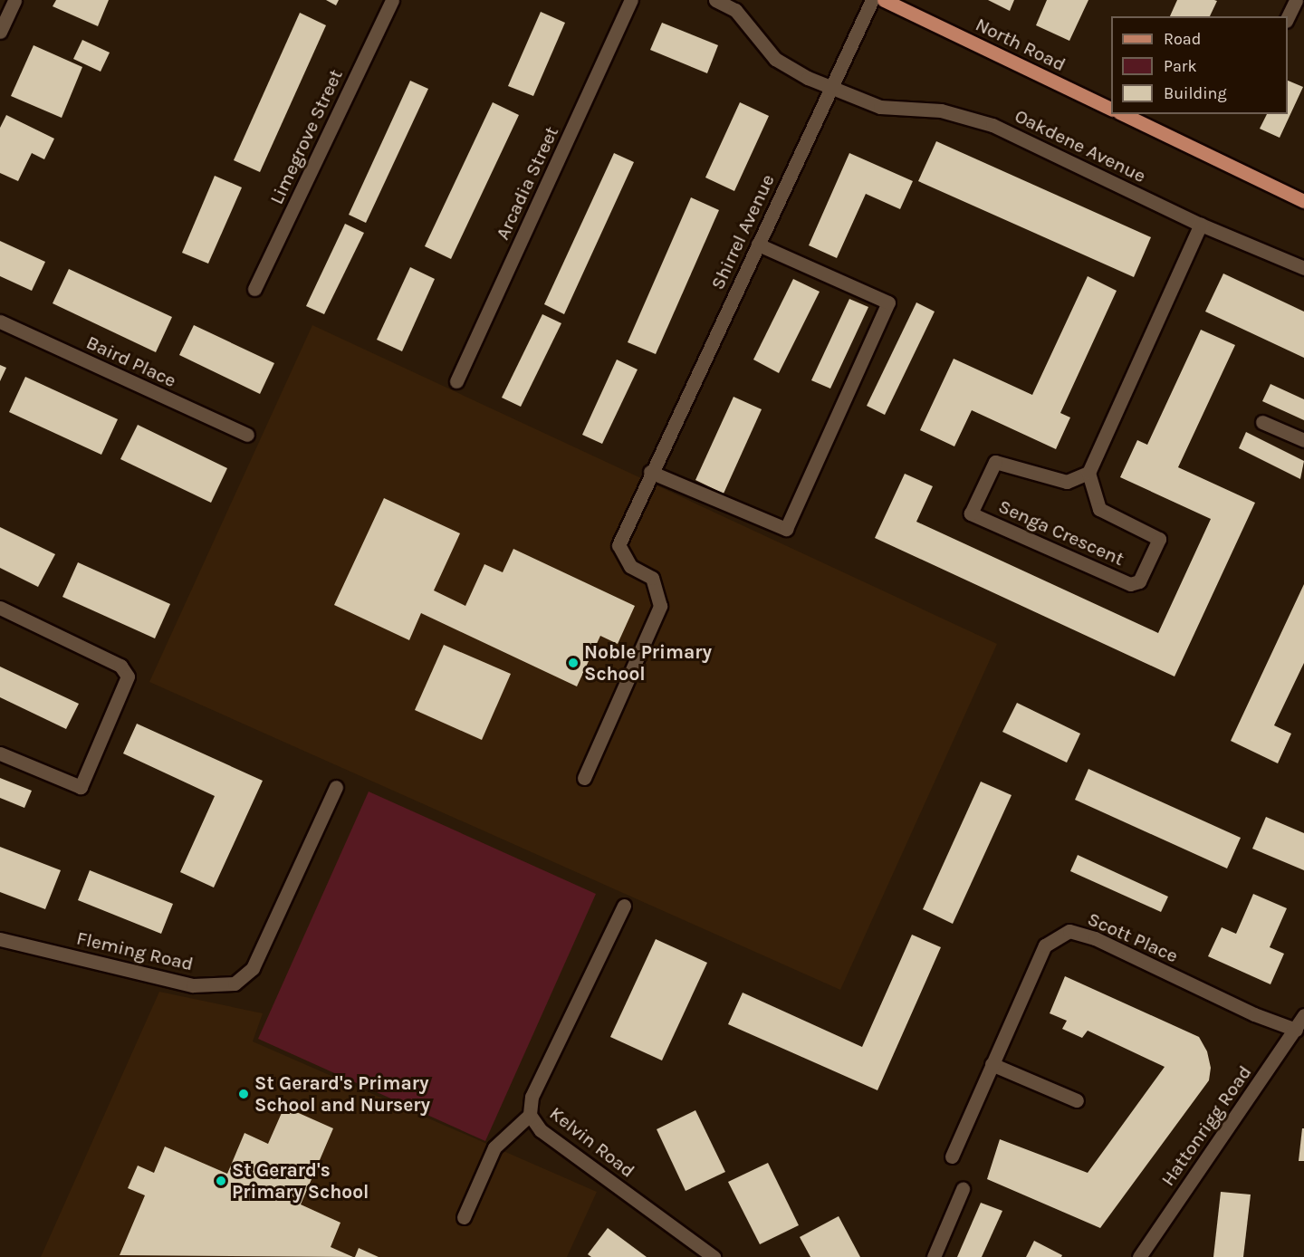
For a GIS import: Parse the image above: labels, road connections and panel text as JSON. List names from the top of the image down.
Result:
{
  "streets": {
    "main road": ["North Road"],
    "street": [
      "Limegrove Street",
      "Oakdene Avenue",
      "Arcadia Street",
      "Shirrel Avenue",
      "Baird Place",
      "Senga Crescent",
      "Scott Place",
      "Fleming Road",
      "Hattonrigg Road",
      "Kelvin Road"
    ]
  },
  "crossings": [
    ["Oakdene Avenue", "Shirrel Avenue"],
    ["Scott Place", "Hattonrigg Road"]
  ],
  "places": ["Noble Primary School", "St Gerard's Primary School and Nursery", "St Gerard's Primary School"],
  "legend": ["Road", "Park", "Building"]
}
